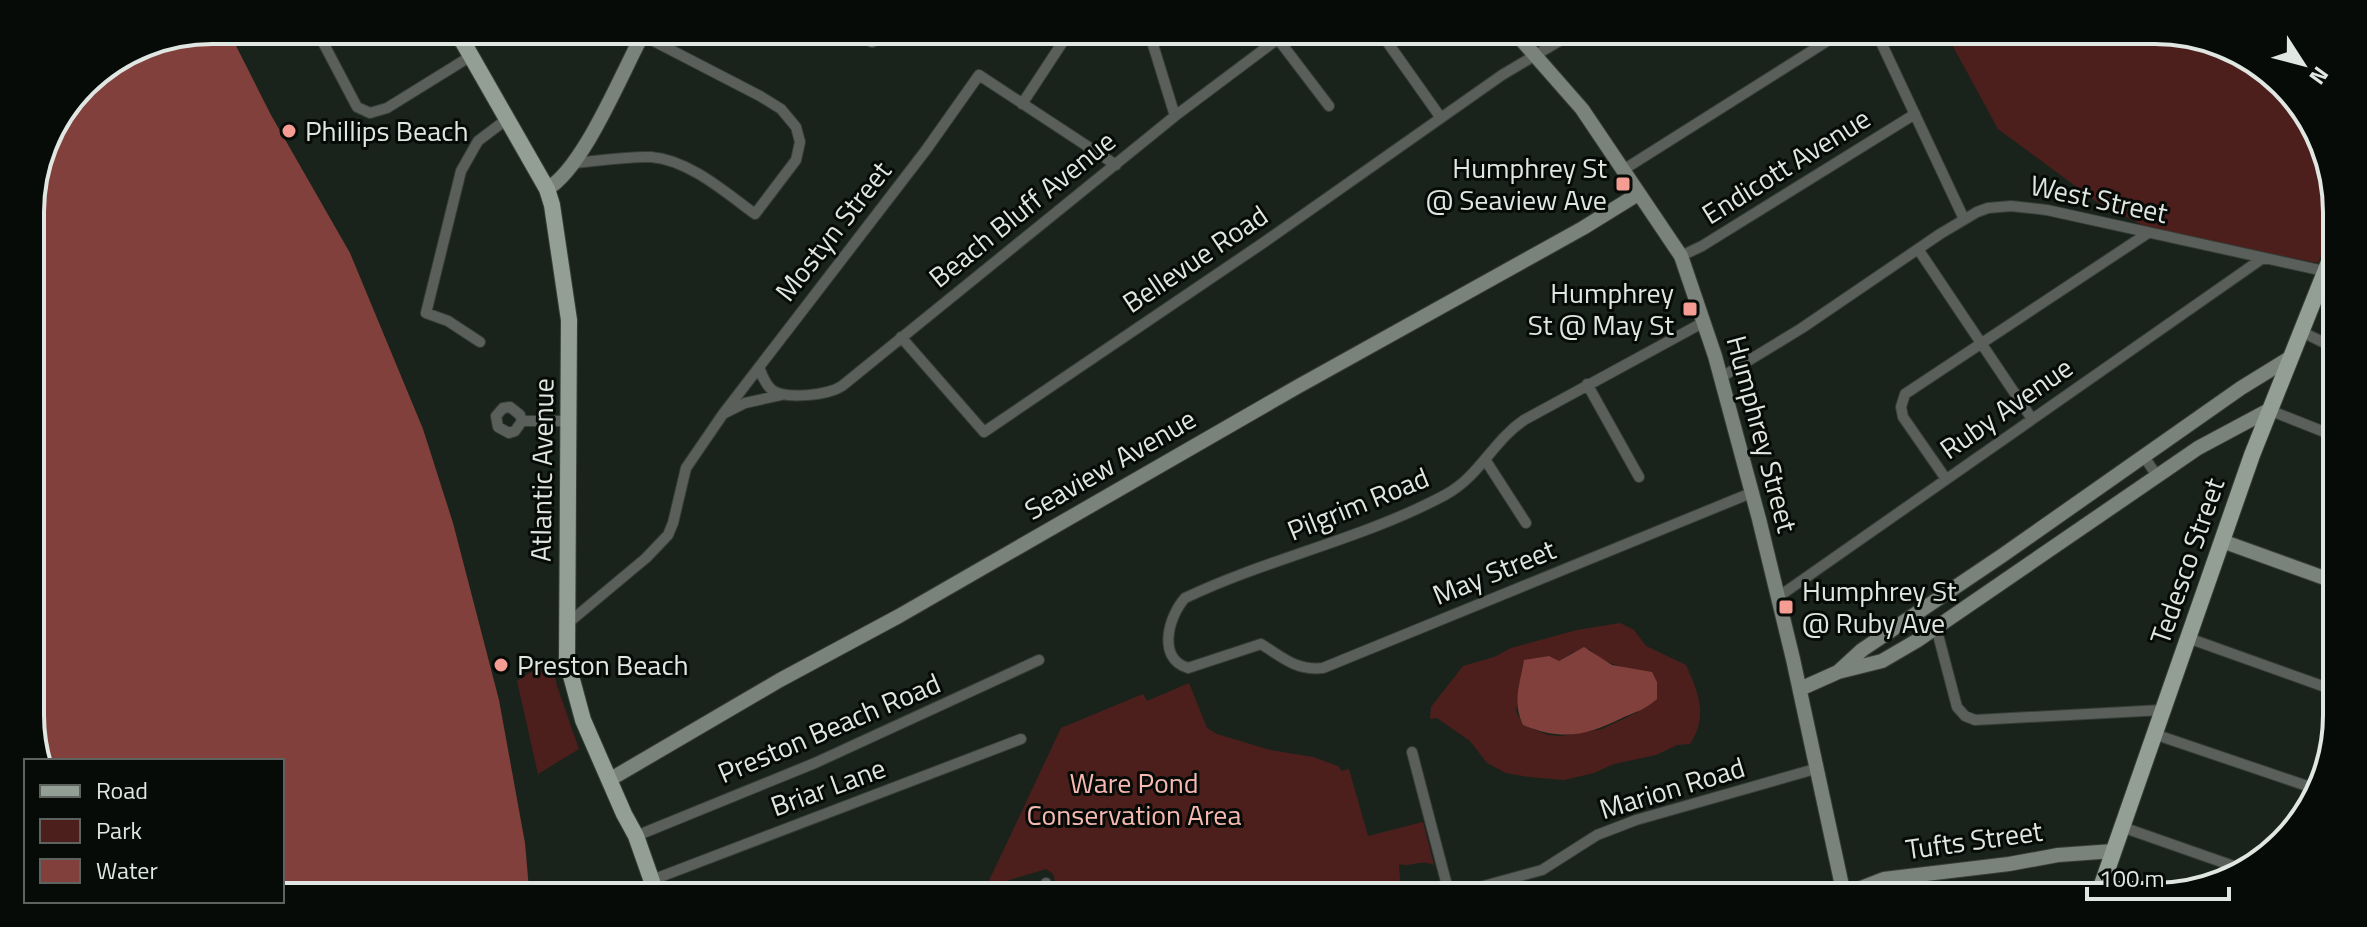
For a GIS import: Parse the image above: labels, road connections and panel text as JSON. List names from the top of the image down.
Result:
{
  "streets": {
    "main road": [
      "Humphrey Street",
      "Seaview Avenue",
      "Atlantic Avenue",
      "Tedesco Street",
      "Tufts Street"
    ],
    "street": [
      "Endicott Avenue",
      "West Street",
      "Beach Bluff Avenue",
      "Mostyn Street",
      "Bellevue Road",
      "Ruby Avenue",
      "Pilgrim Road",
      "May Street",
      "Preston Beach Road",
      "Briar Lane",
      "Marion Road"
    ]
  },
  "crossings": [
    ["Endicott Avenue", "Humphrey Street"],
    ["West Street", "Ruby Avenue"],
    ["West Street", "Humphrey Street"],
    ["Beach Bluff Avenue", "Mostyn Street"],
    ["Beach Bluff Avenue", "Bellevue Road"],
    ["Bellevue Road", "Humphrey Street"],
    ["Ruby Avenue", "Humphrey Street"],
    ["Humphrey Street", "Seaview Avenue"],
    ["Humphrey Street", "Pilgrim Road"],
    ["Humphrey Street", "May Street"],
    ["Humphrey Street", "Marion Road"],
    ["Seaview Avenue", "Atlantic Avenue"],
    ["Atlantic Avenue", "Preston Beach Road"],
    ["Pilgrim Road", "May Street"],
    ["Tedesco Street", "Tufts Street"]
  ],
  "parks": ["Ware Pond Conservation Area"],
  "places": {
    "other": ["Phillips Beach", "Preston Beach"],
    "transit": ["Humphrey St @ Seaview Ave", "Humphrey St @ May St", "Humphrey St @ Ruby Ave"]
  },
  "legend": ["Road", "Park", "Water"],
  "scale_bar": "100 m",
  "north": "bottom right"
}
